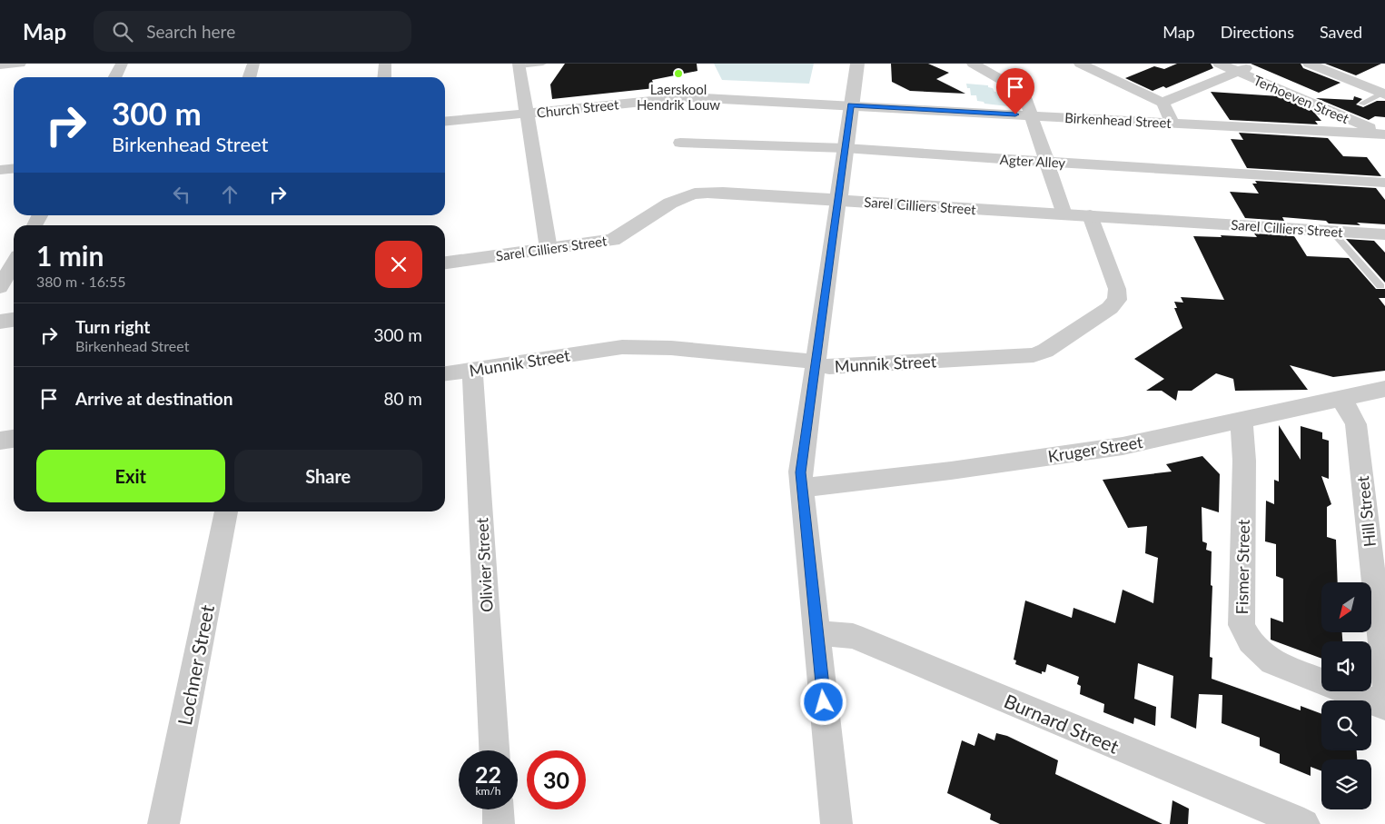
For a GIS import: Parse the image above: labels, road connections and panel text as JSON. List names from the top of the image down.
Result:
{
  "streets": {
    "street": [
      "Terhoeven Street",
      "Church Street",
      "Birkenhead Street",
      "Agter Alley",
      "Sarel Cilliers Street",
      "Munnik Street",
      "Kruger Street",
      "Hill Street",
      "Olivier Street",
      "Fismer Street",
      "Lochner Street",
      "Burnard Street"
    ]
  },
  "crossings": [
    ["Terhoeven Street", "Birkenhead Street"],
    ["Church Street", "Birkenhead Street"],
    ["Sarel Cilliers Street", "Munnik Street"],
    ["Munnik Street", "Olivier Street"],
    ["Kruger Street", "Hill Street"],
    ["Kruger Street", "Fismer Street"]
  ],
  "places": ["Laerskool Hendrik Louw"],
  "north": "bottom left",
  "page": {
    "header": "Map",
    "search": "Search here",
    "nav": ["Map", "Directions", "Saved"],
    "turn": ["300 m", "Birkenhead Street"],
    "heading": ["1 min", "380 m · 16:55"],
    "list": [
      {
        "name": "Turn right",
        "note": "Birkenhead Street",
        "value": "300 m"
      },
      {
        "name": "Arrive at destination",
        "value": "80 m"
      }
    ],
    "buttons": ["Exit", "Share"],
    "speed": "22 km/h",
    "limit": "30"
  }
}
